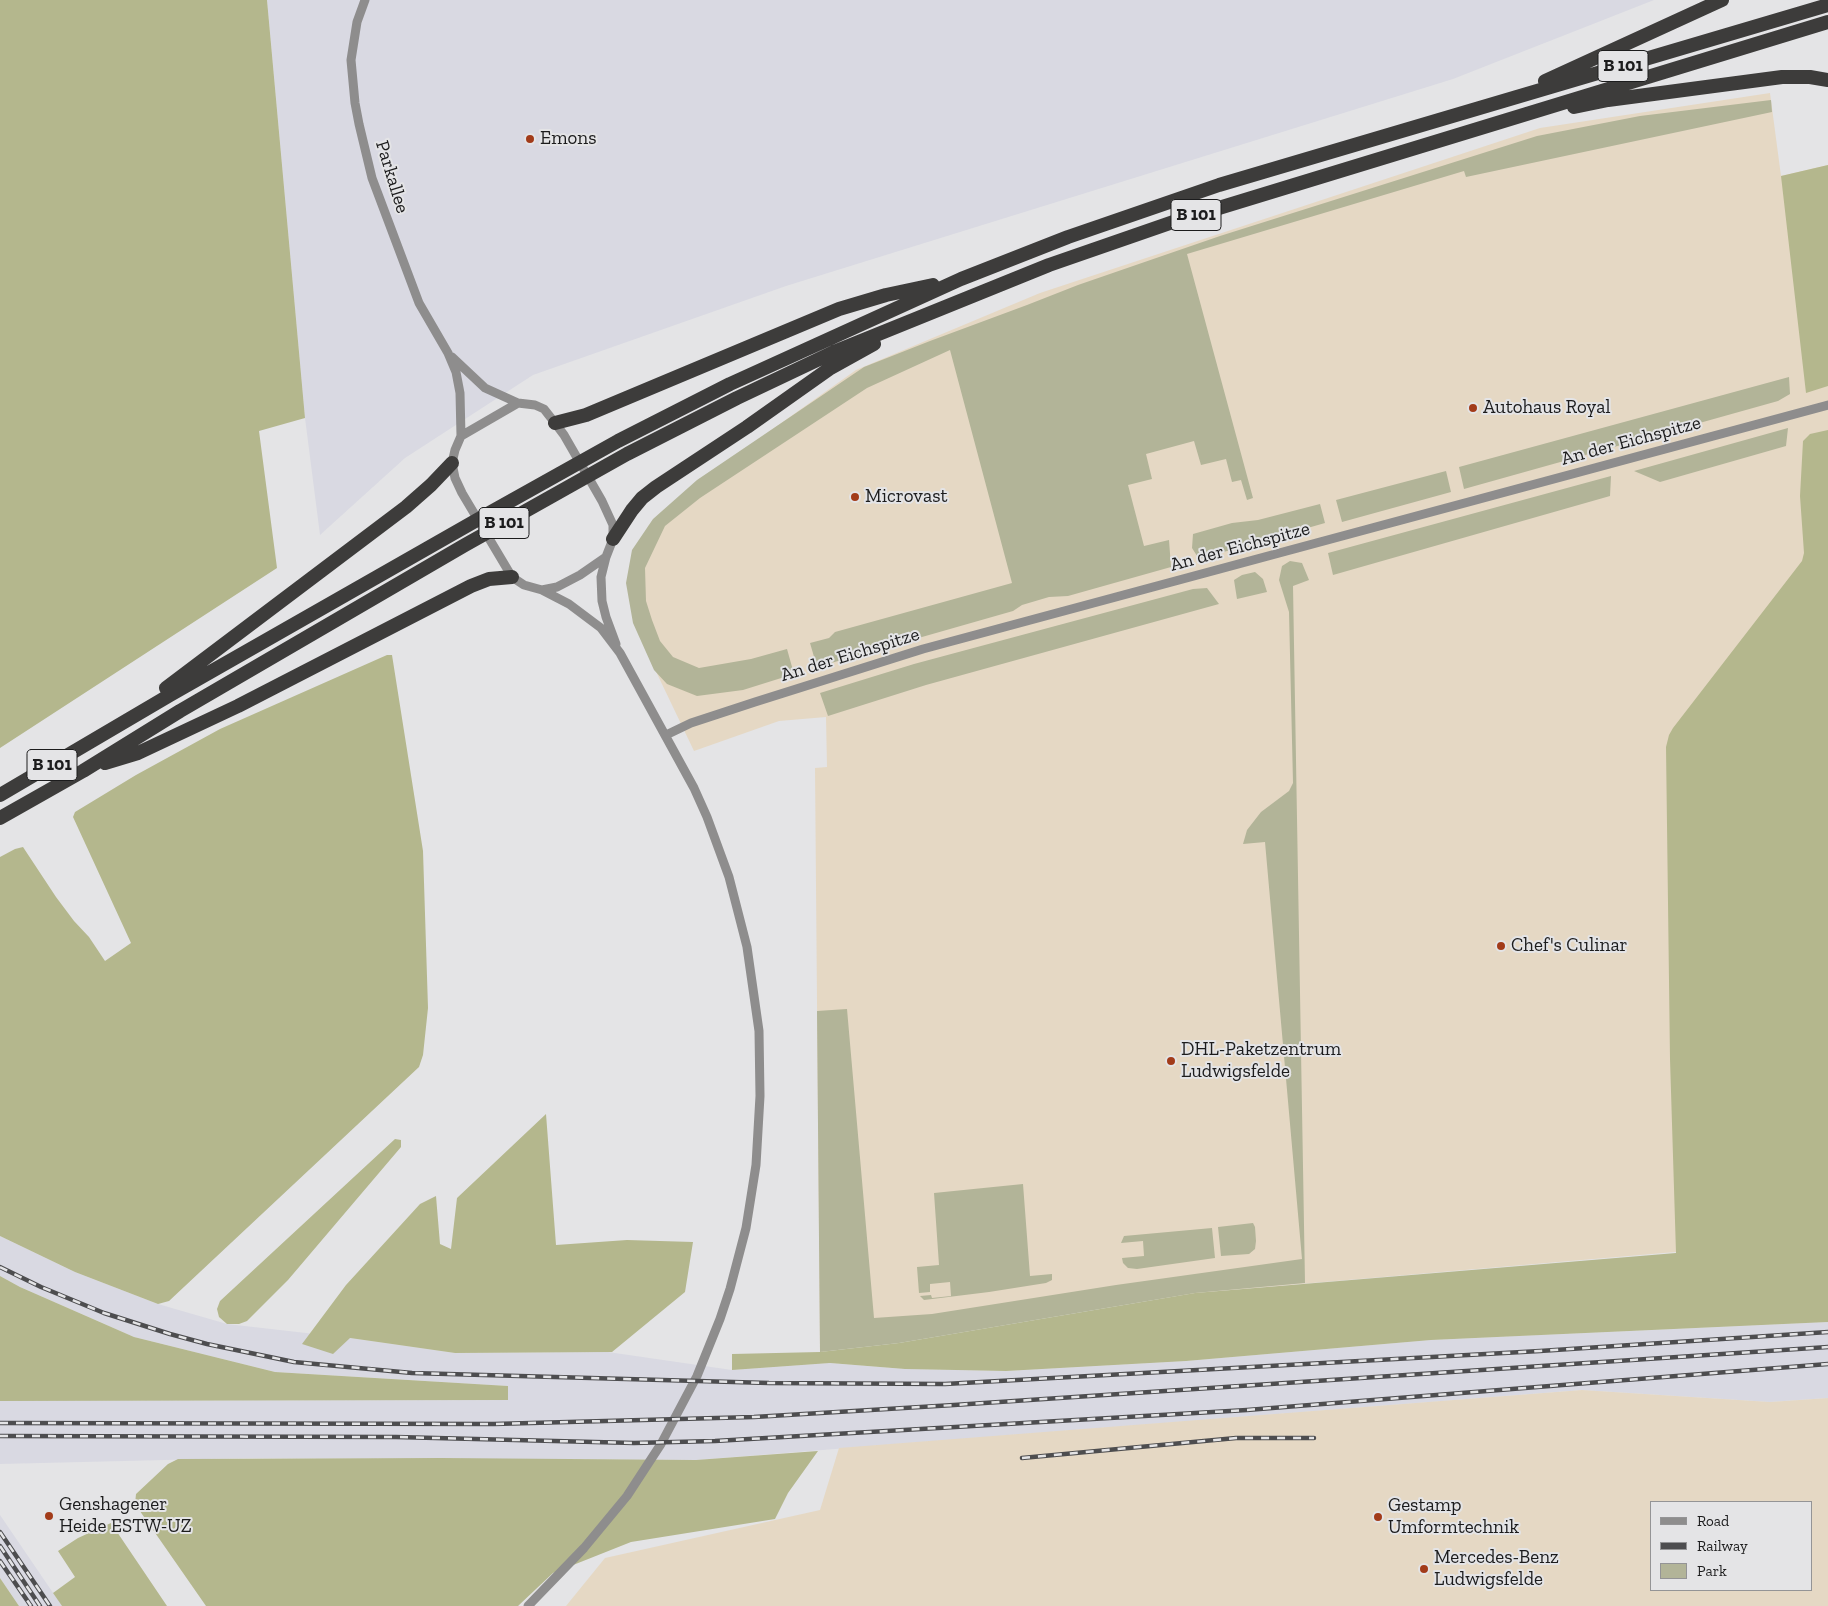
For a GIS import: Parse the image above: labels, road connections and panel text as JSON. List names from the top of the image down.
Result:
{
  "streets": {
    "highway": ["B 101"],
    "street": ["Parkallee", "An der Eichspitze"]
  },
  "places": [
    "Emons",
    "Autohaus Royal",
    "Microvast",
    "Chef's Culinar",
    "DHL-Paketzentrum Ludwigsfelde",
    "Genshagener Heide ESTW-UZ",
    "Gestamp Umformtechnik",
    "Mercedes-Benz Ludwigsfelde"
  ],
  "legend": ["Road", "Railway", "Park"]
}
